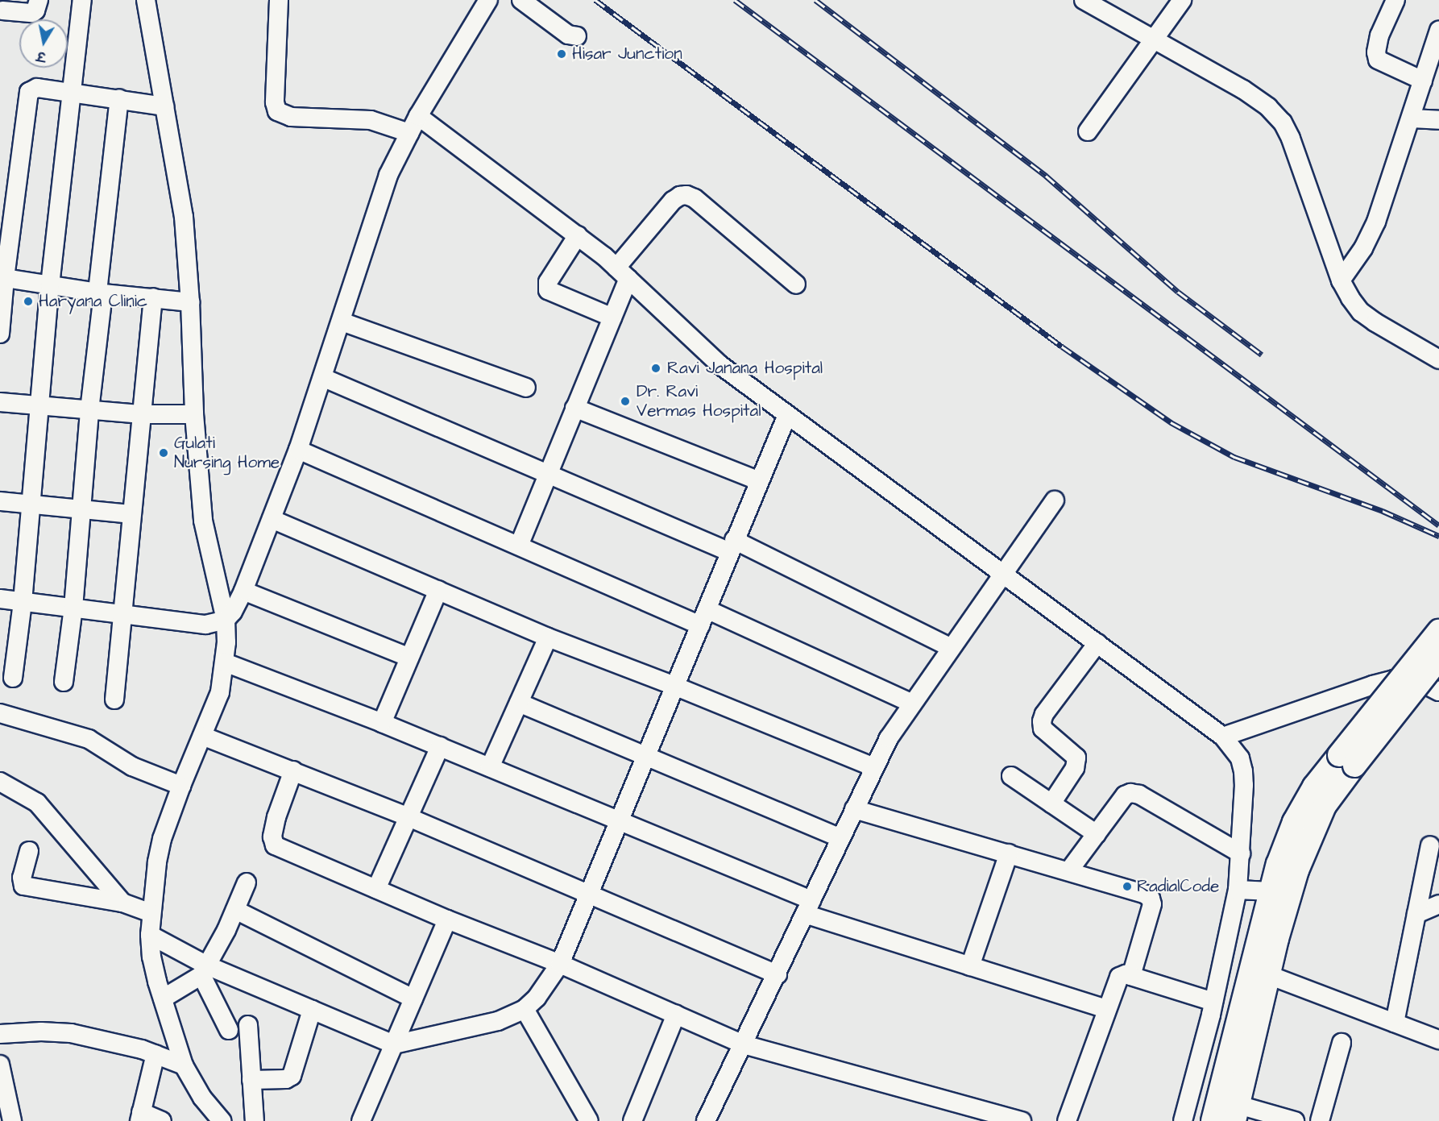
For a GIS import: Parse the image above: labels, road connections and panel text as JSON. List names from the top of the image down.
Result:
{
  "places": [
    "Hisar Junction",
    "Haryana Clinic",
    "Ravi Janana Hospital",
    "Dr. Ravi Vermas Hospital",
    "Gulati Nursing Home",
    "RadialCode"
  ],
  "north": "bottom"
}
